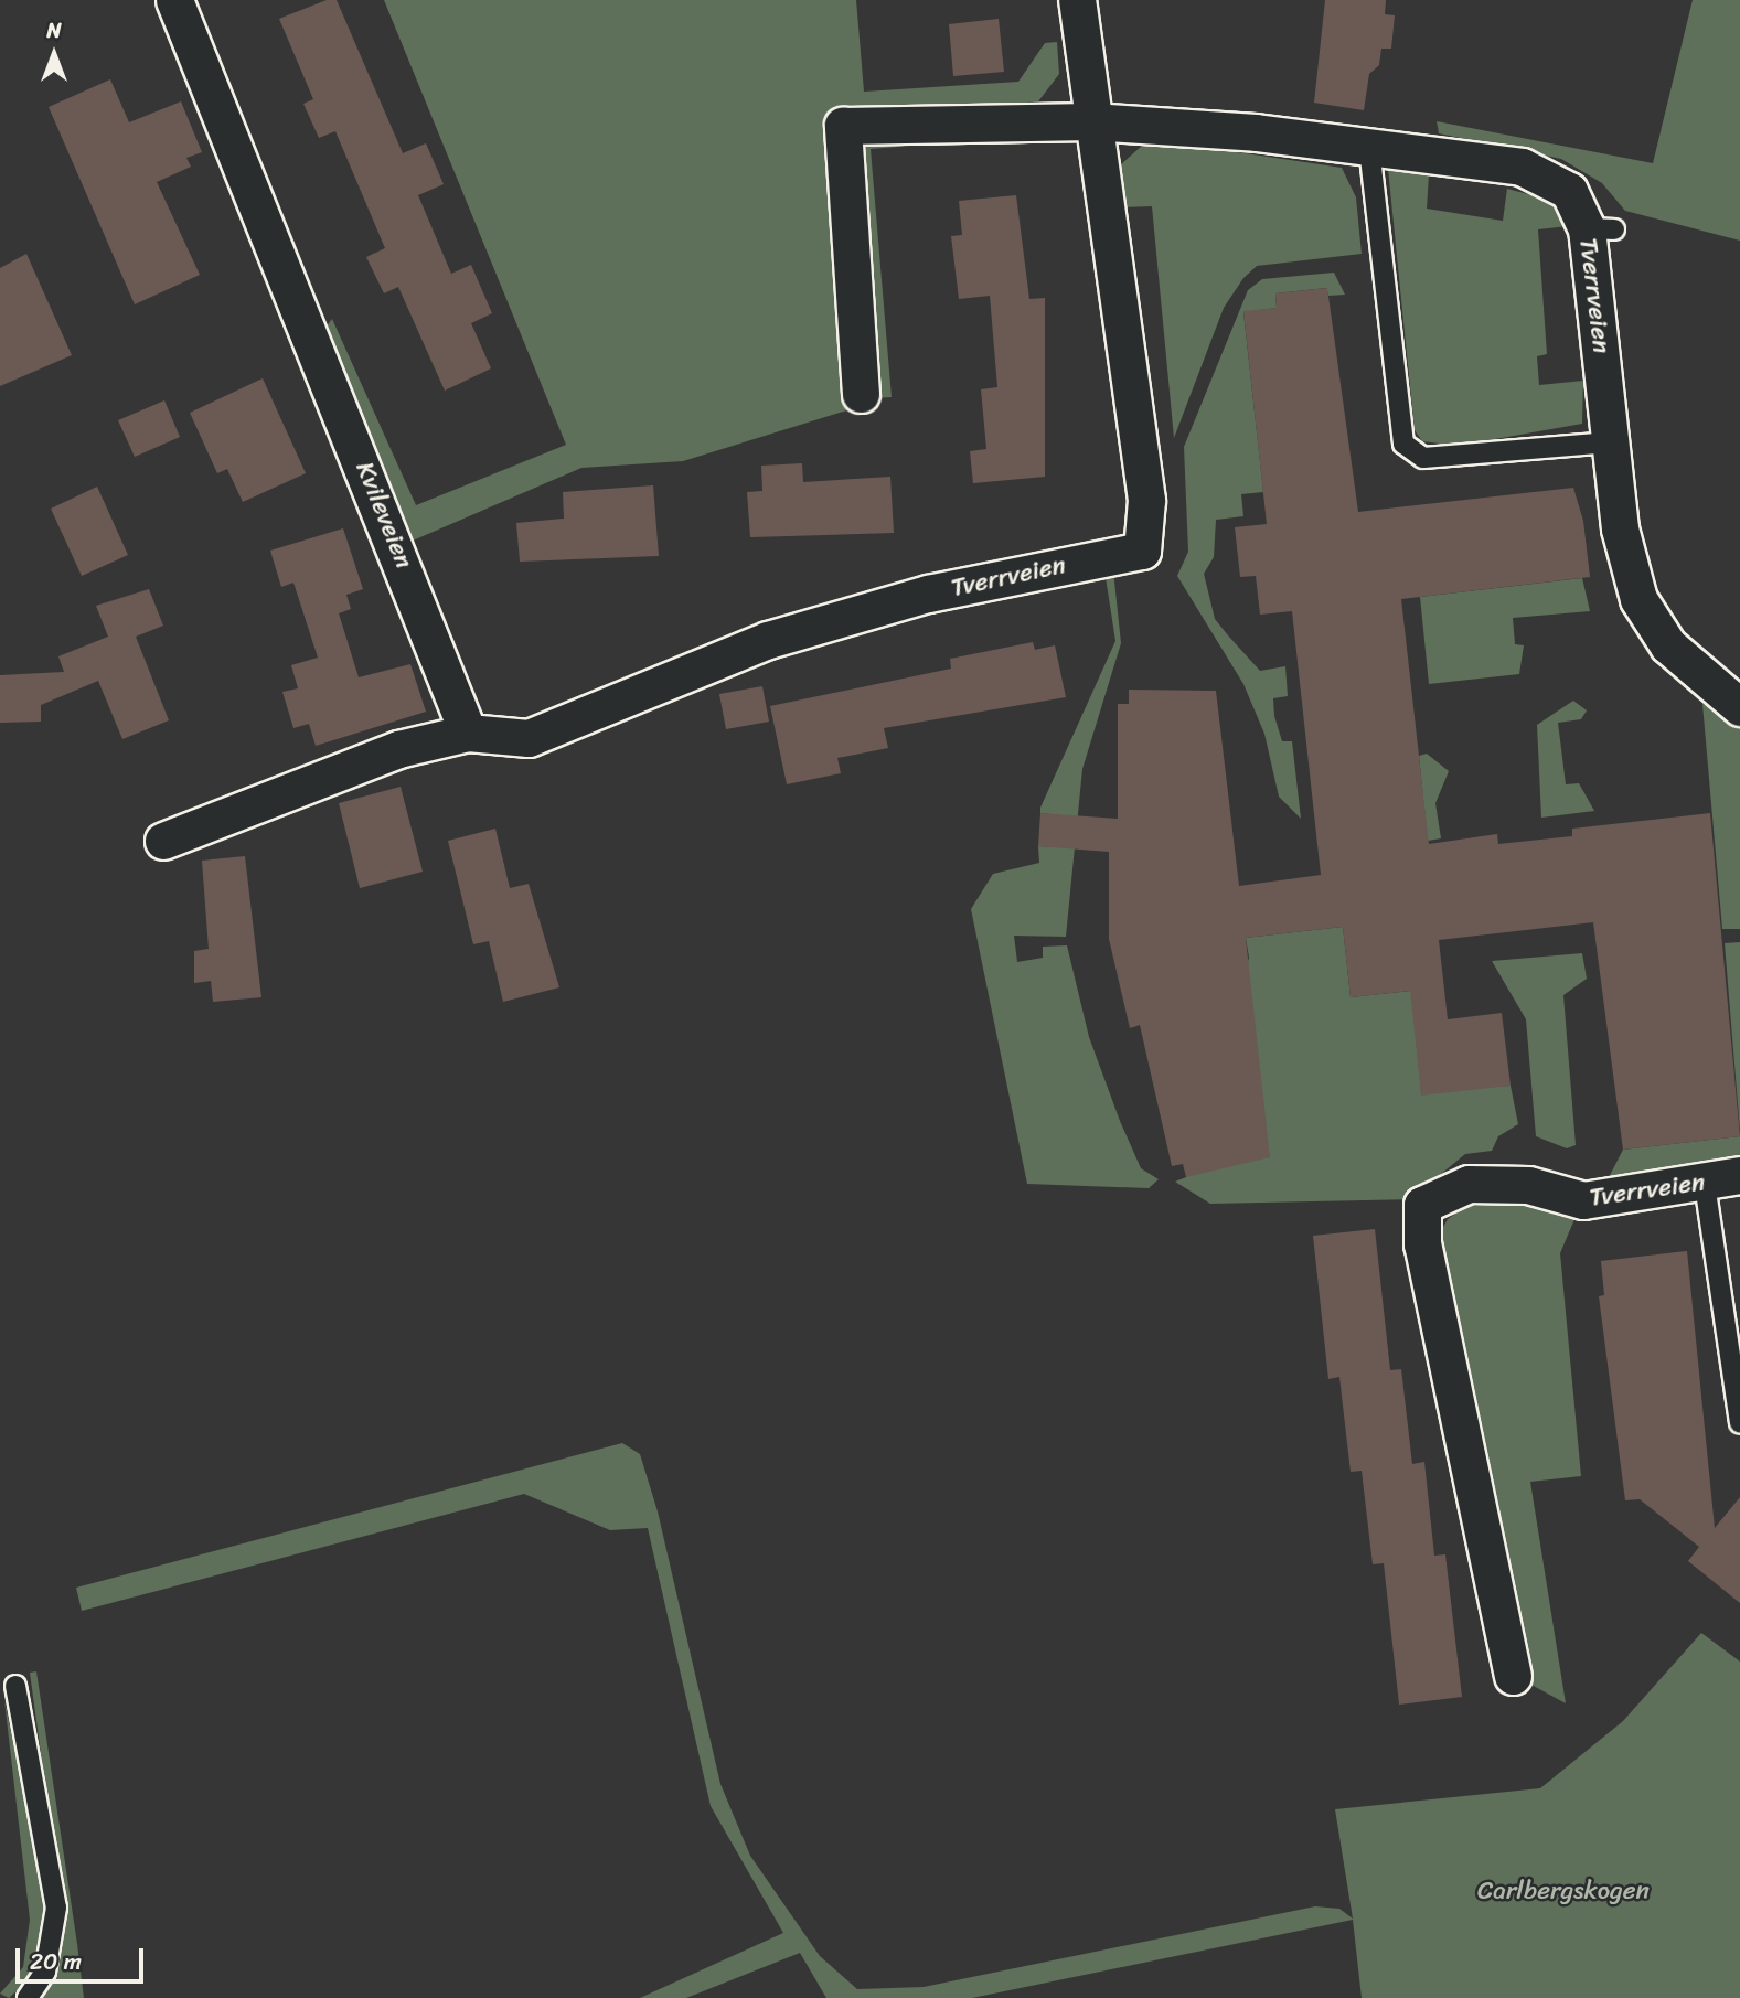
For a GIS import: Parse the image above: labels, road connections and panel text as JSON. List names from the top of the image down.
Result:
{
  "streets": {
    "street": ["Tverrveien", "Kvileveien"]
  },
  "crossings": [
    ["Tverrveien", "Kvileveien"]
  ],
  "parks": ["Carlbergskogen"],
  "scale_bar": "20 m",
  "north": "top"
}
